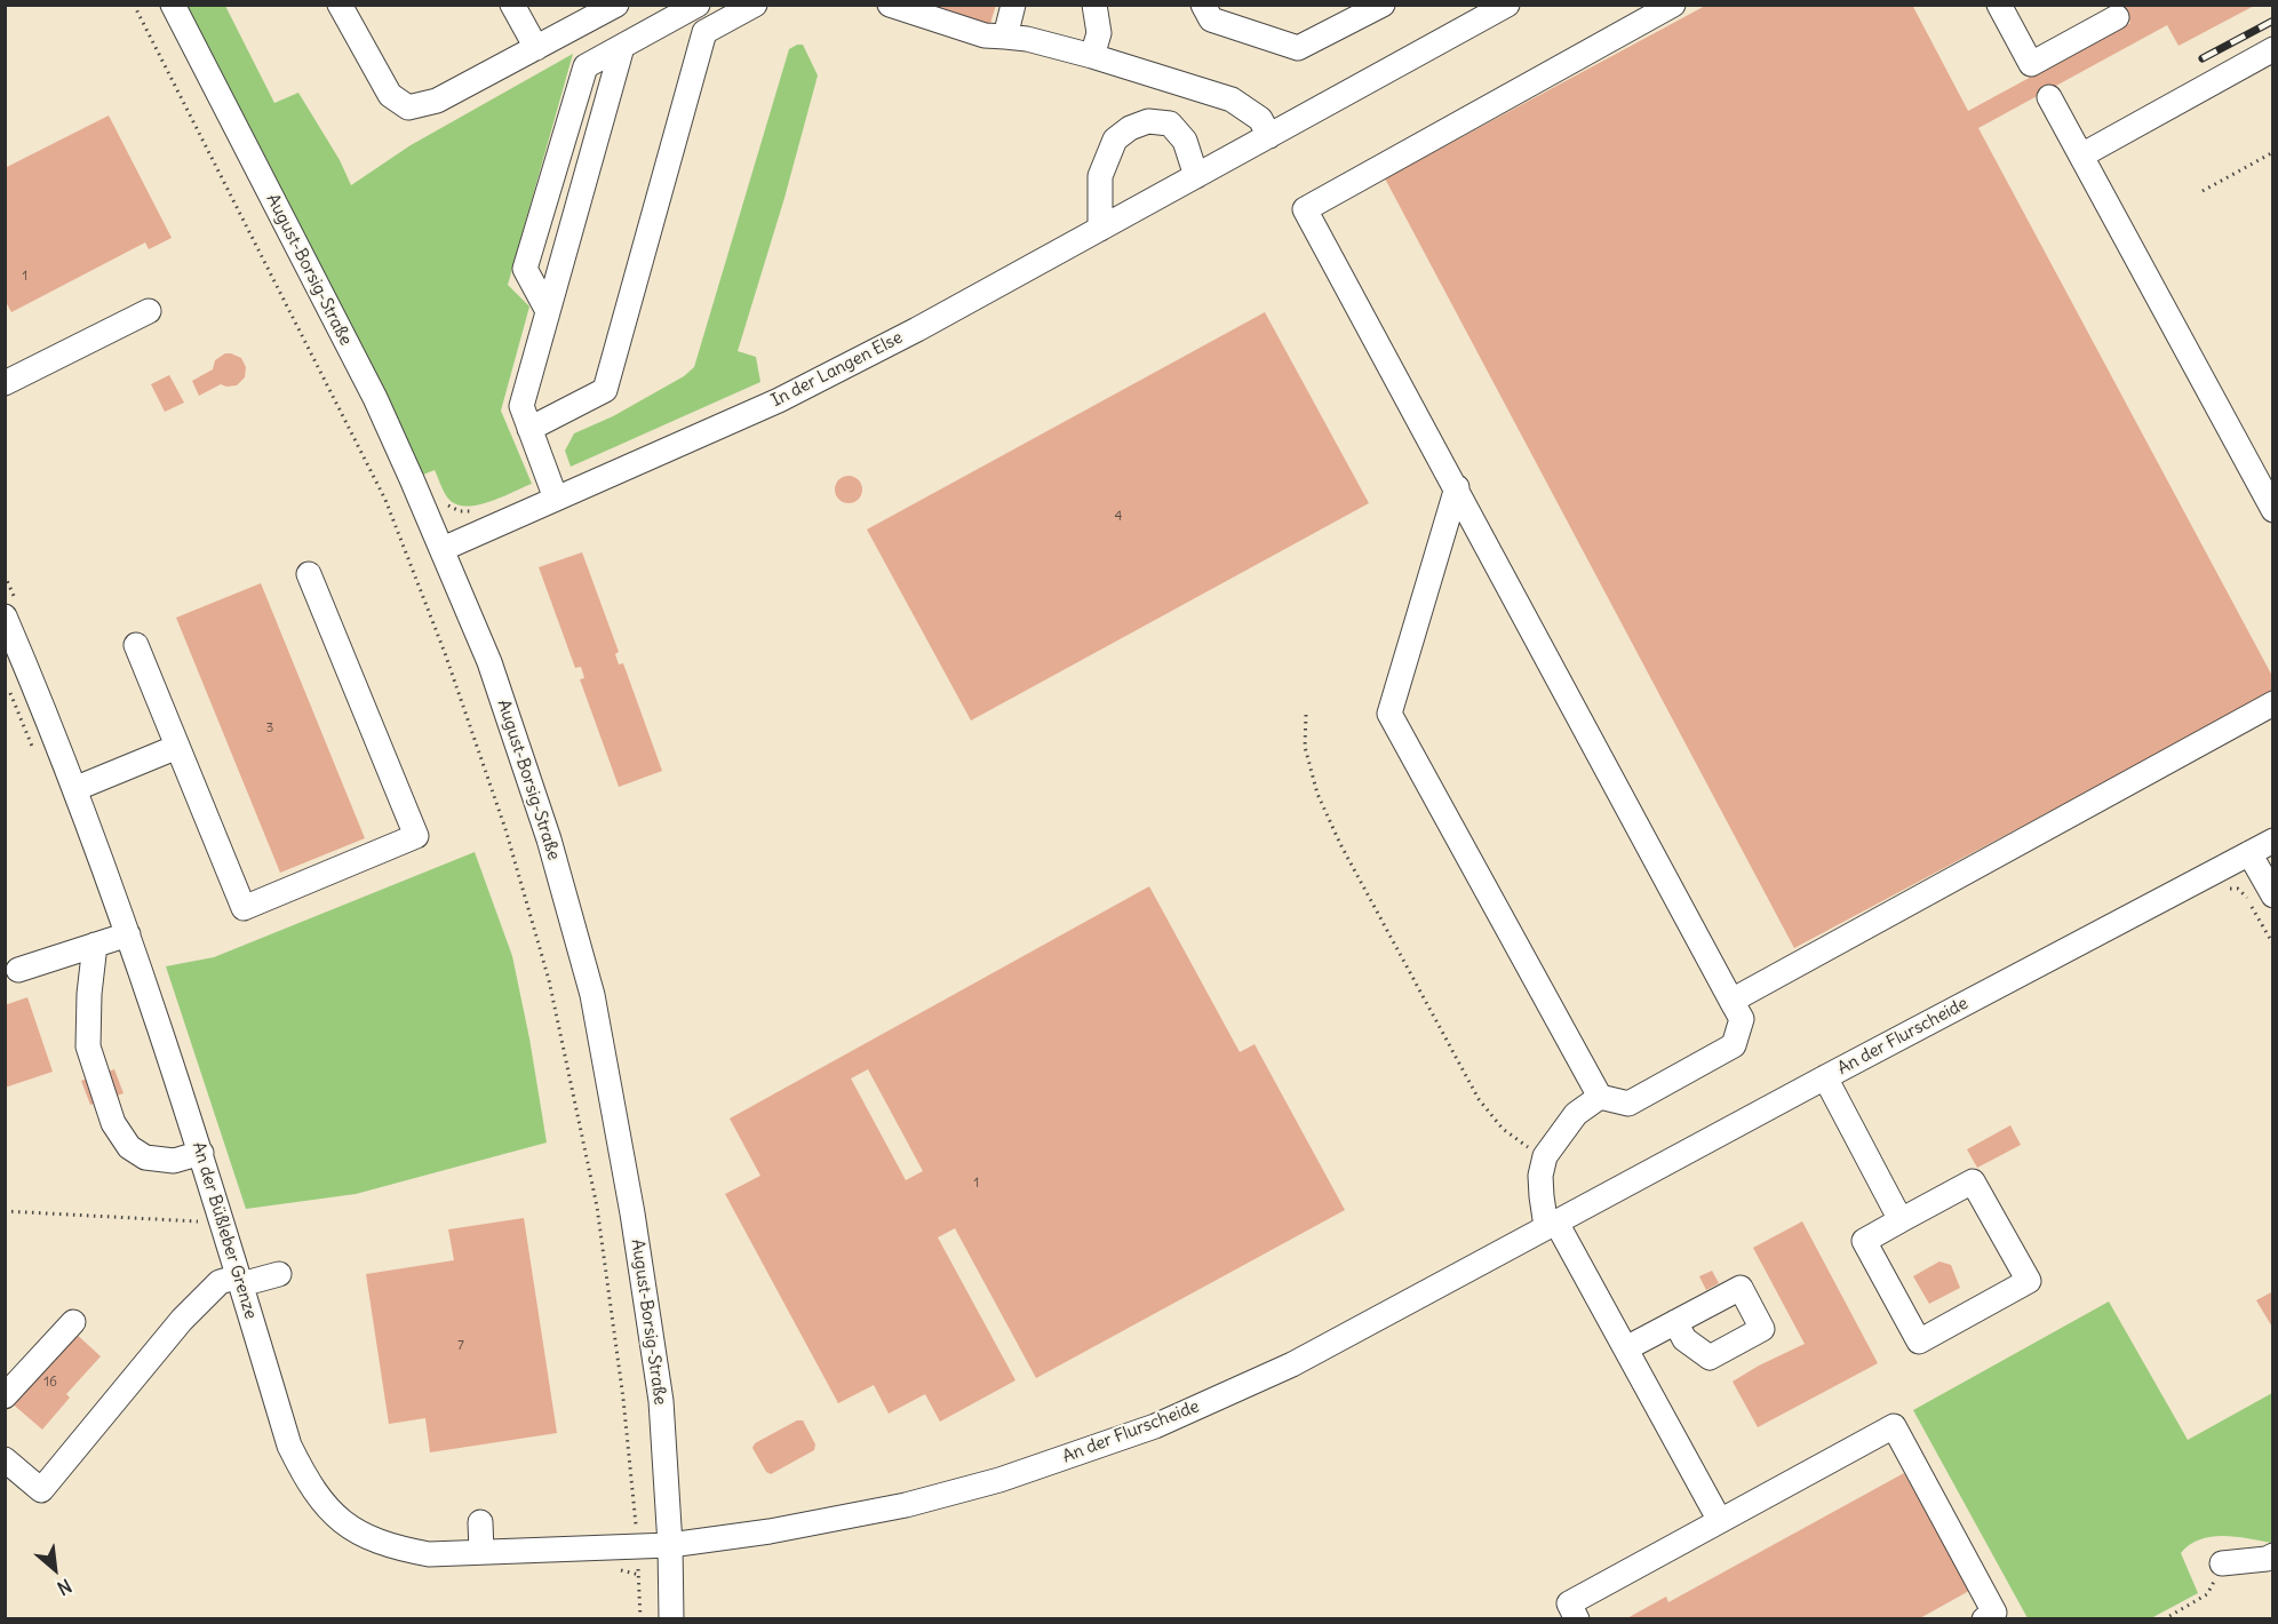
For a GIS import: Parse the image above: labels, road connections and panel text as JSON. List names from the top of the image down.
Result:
{
  "streets": {
    "street": [
      "August-Borsig-Straße",
      "In der Langen Else",
      "An der Flurscheide",
      "An der Büßleber Grenze"
    ]
  },
  "crossings": [
    ["August-Borsig-Straße", "In der Langen Else"],
    ["August-Borsig-Straße", "An der Flurscheide"],
    ["August-Borsig-Straße", "An der Büßleber Grenze"],
    ["An der Flurscheide", "An der Büßleber Grenze"]
  ],
  "house_numbers": [
    "1",
    "4",
    "3",
    "1",
    "7",
    "16"
  ],
  "north": "bottom right"
}
